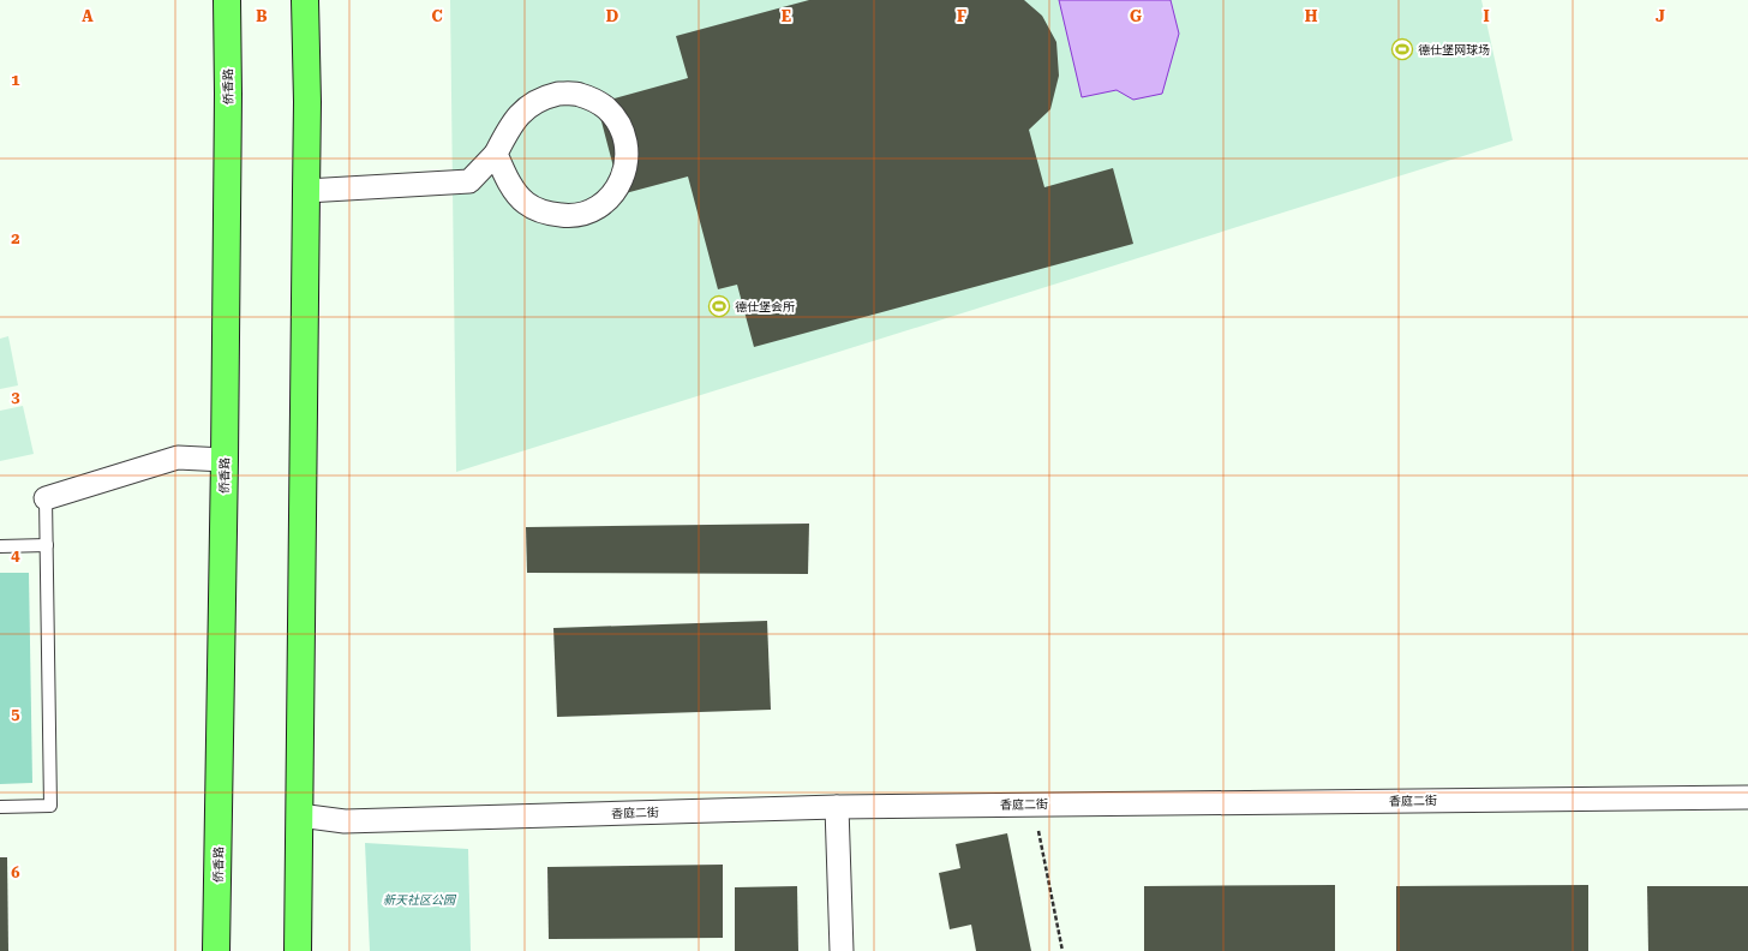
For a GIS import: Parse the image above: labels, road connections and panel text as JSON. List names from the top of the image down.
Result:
{
  "streets": {
    "main road": ["侨香路"],
    "street": ["香庭二街"]
  },
  "parks": ["新天社区公园"],
  "places": {
    "sports": ["德仕堡网球场", "德仕堡会所"]
  },
  "grid": {
    "columns": [
      "A",
      "B",
      "C",
      "D",
      "E",
      "F",
      "G",
      "H",
      "I",
      "J"
    ],
    "rows": [
      "1",
      "2",
      "3",
      "4",
      "5",
      "6"
    ]
  }
}
